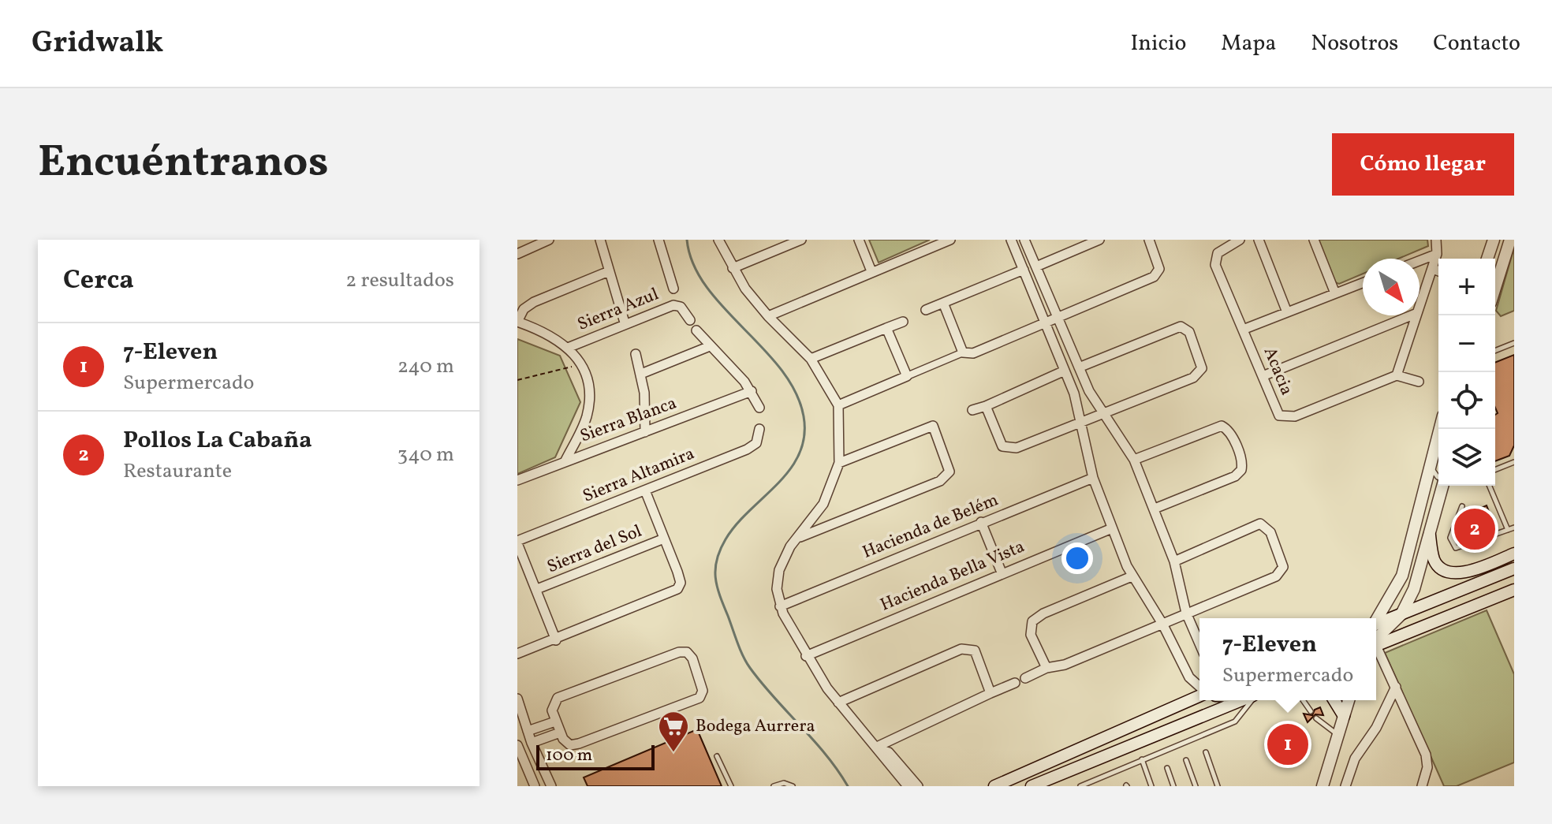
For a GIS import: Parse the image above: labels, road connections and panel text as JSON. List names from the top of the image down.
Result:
{
  "streets": {
    "street": [
      "Sierra Azul",
      "Acacia",
      "Sierra Blanca",
      "Sierra Altamira",
      "Hacienda de Belém",
      "Sierra del Sol",
      "Hacienda Bella Vista"
    ]
  },
  "places": {
    "supermarket": ["Bodega Aurrera"]
  },
  "scale_bar": "100 m",
  "north": "bottom right",
  "page": {
    "header": "Gridwalk",
    "nav": [
      "Inicio",
      "Mapa",
      "Nosotros",
      "Contacto"
    ],
    "title": "Encuéntranos",
    "buttons": "Cómo llegar",
    "heading": ["Cerca", "2 resultados"],
    "map_buttons": ["+", "−"],
    "list": [
      {
        "mark": "1",
        "name": "7-Eleven",
        "note": "Supermercado",
        "value": "240 m"
      },
      {
        "mark": "2",
        "name": "Pollos La Cabaña",
        "note": "Restaurante",
        "value": "340 m"
      }
    ],
    "pins": ["2", "1"],
    "popup": ["7-Eleven", "Supermercado"],
    "scale": "100 m"
  }
}
